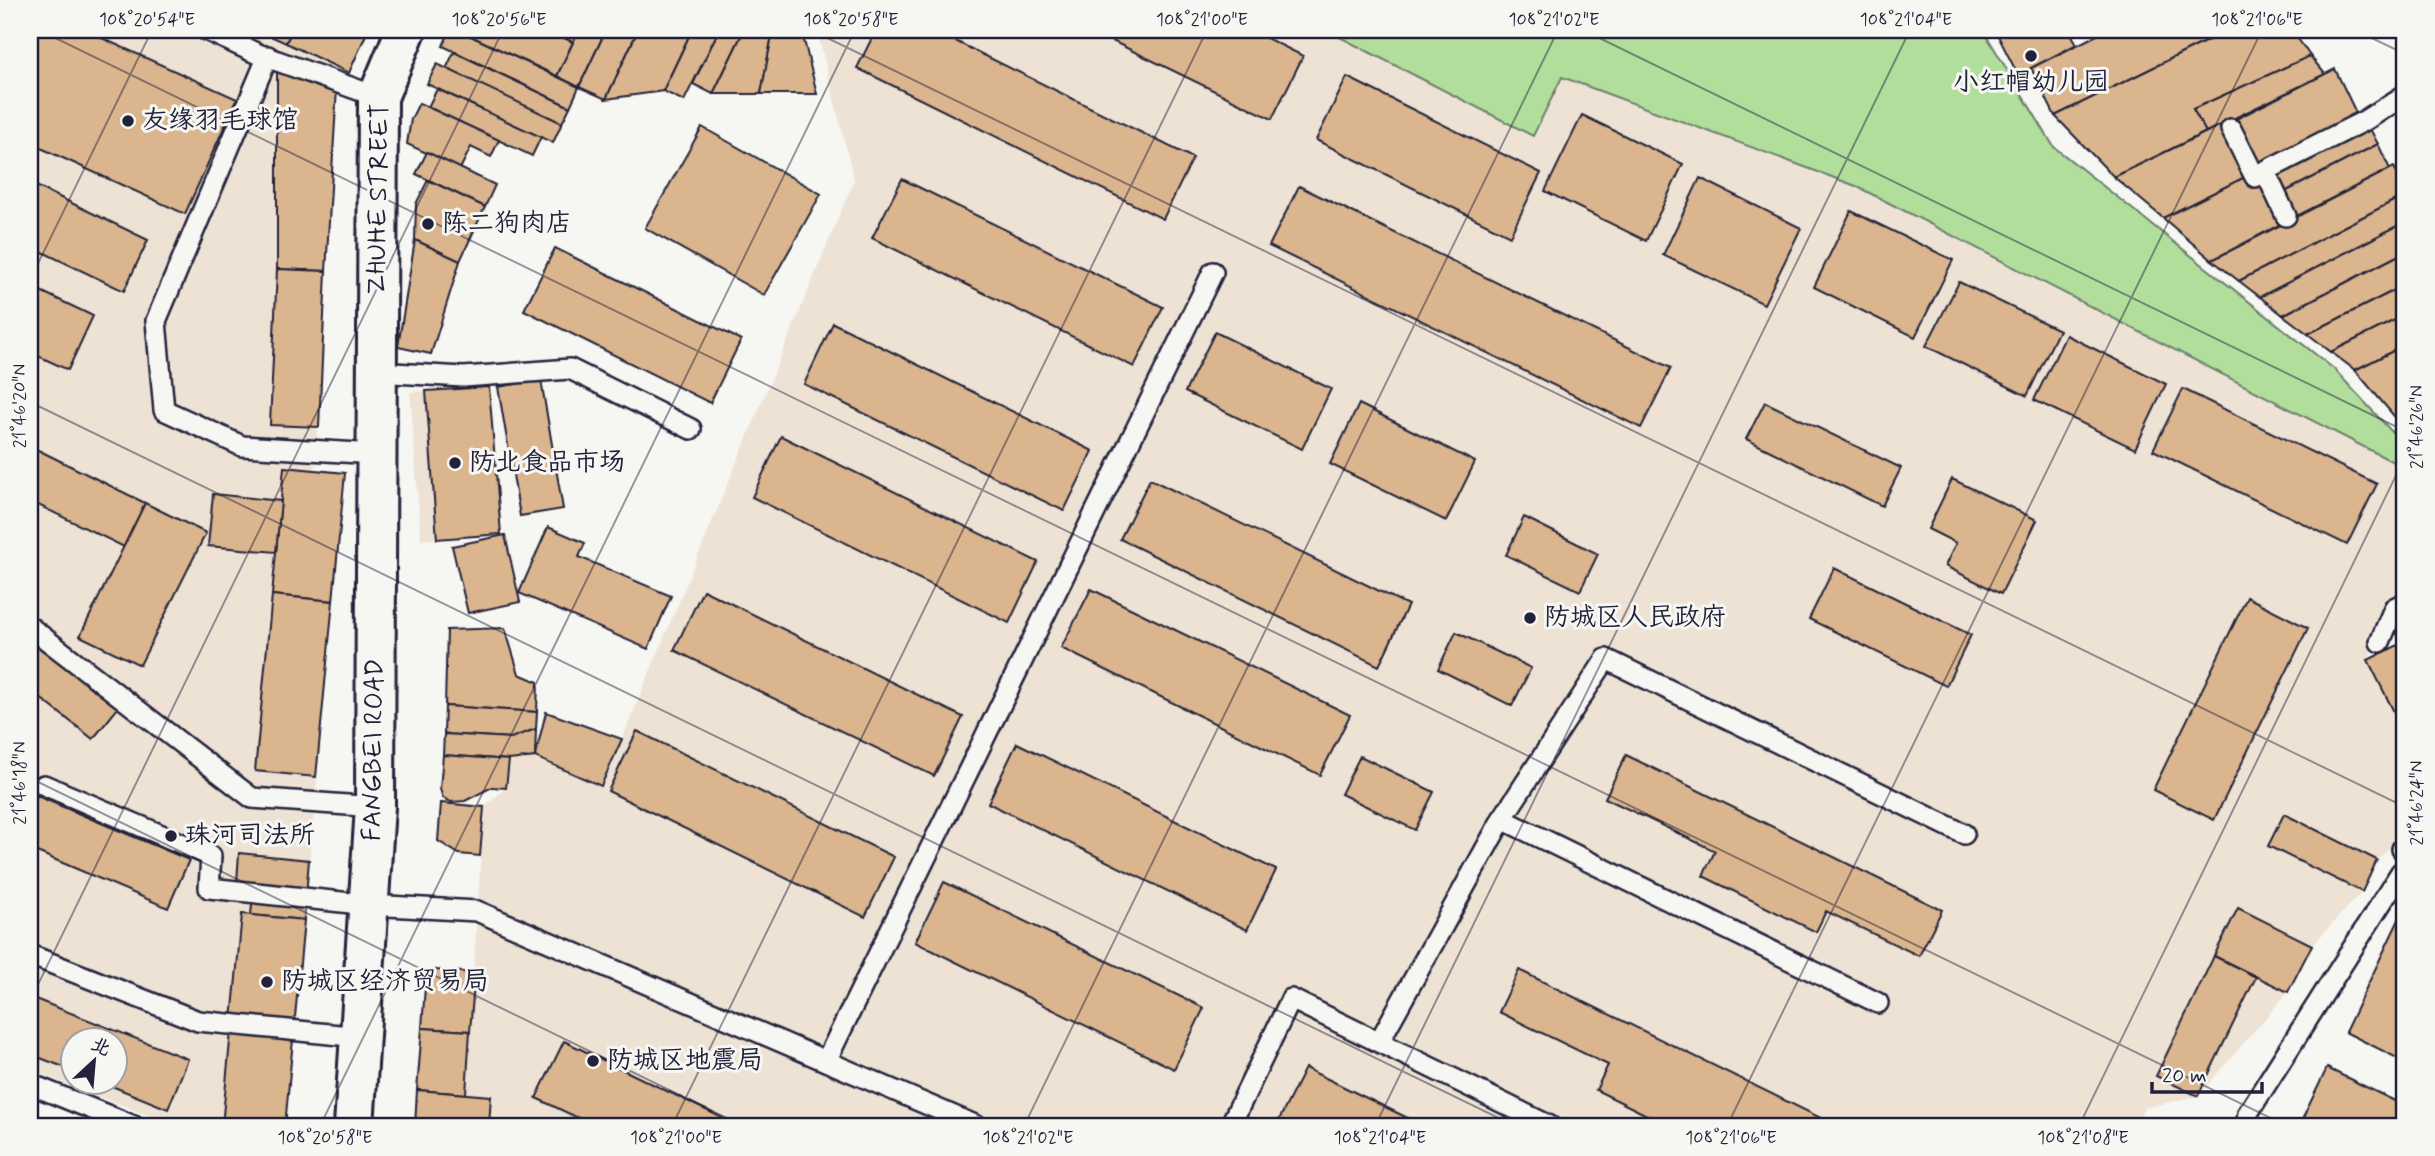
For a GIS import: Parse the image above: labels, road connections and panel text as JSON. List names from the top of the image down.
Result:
{
  "streets": {
    "street": ["ZHUHE STREET", "FANGBEI ROAD"]
  },
  "crossings": [
    ["ZHUHE STREET", "FANGBEI ROAD"]
  ],
  "places": [
    "小红帽幼儿园",
    "友缘羽毛球馆",
    "陈二狗肉店",
    "防北食品市场",
    "防城区人民政府",
    "珠河司法所",
    "防城区经济贸易局",
    "防城区地震局"
  ],
  "scale_bar": "20 m",
  "north": "top right",
  "coordinates": [
    "108°20'54\"E",
    "108°20'56\"E",
    "108°20'58\"E",
    "108°21'00\"E",
    "108°21'02\"E",
    "108°21'04\"E",
    "108°21'06\"E",
    "21°46'20\"N",
    "21°46'26\"N",
    "21°46'18\"N",
    "21°46'24\"N",
    "108°21'08\"E"
  ]
}
